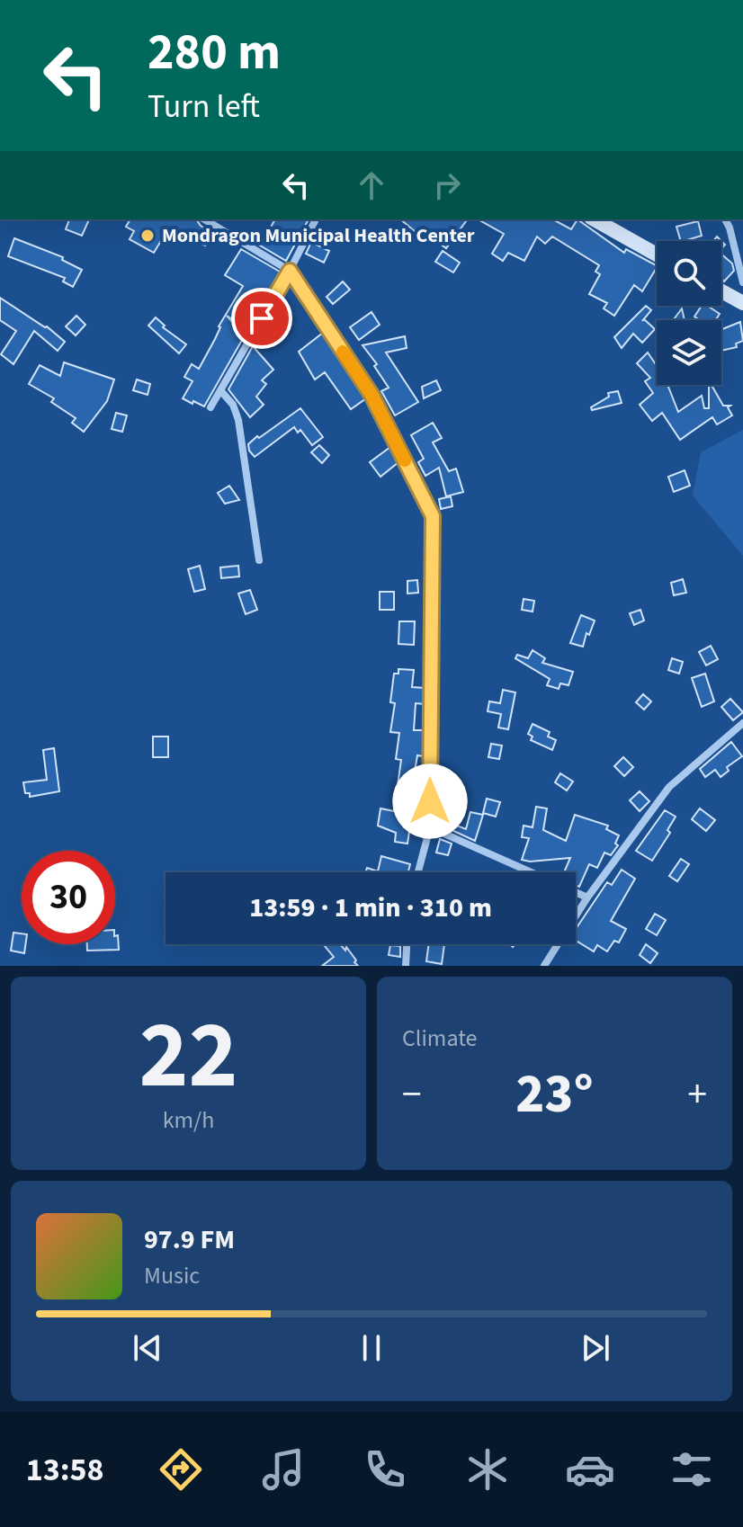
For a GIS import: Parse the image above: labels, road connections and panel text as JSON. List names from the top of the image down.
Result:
{
  "places": ["Mondragon Municipal Health Center"],
  "page": {
    "turn": ["280 m", "Turn left"],
    "limit": "30",
    "trip": "13:59 · 1 min · 310 m",
    "tile": [
      ["22", "km/h"],
      "Climate"
    ],
    "heat": ["−", "23°", "+"],
    "song": ["97.9 FM", "Music"],
    "tabs": "13:58"
  }
}
